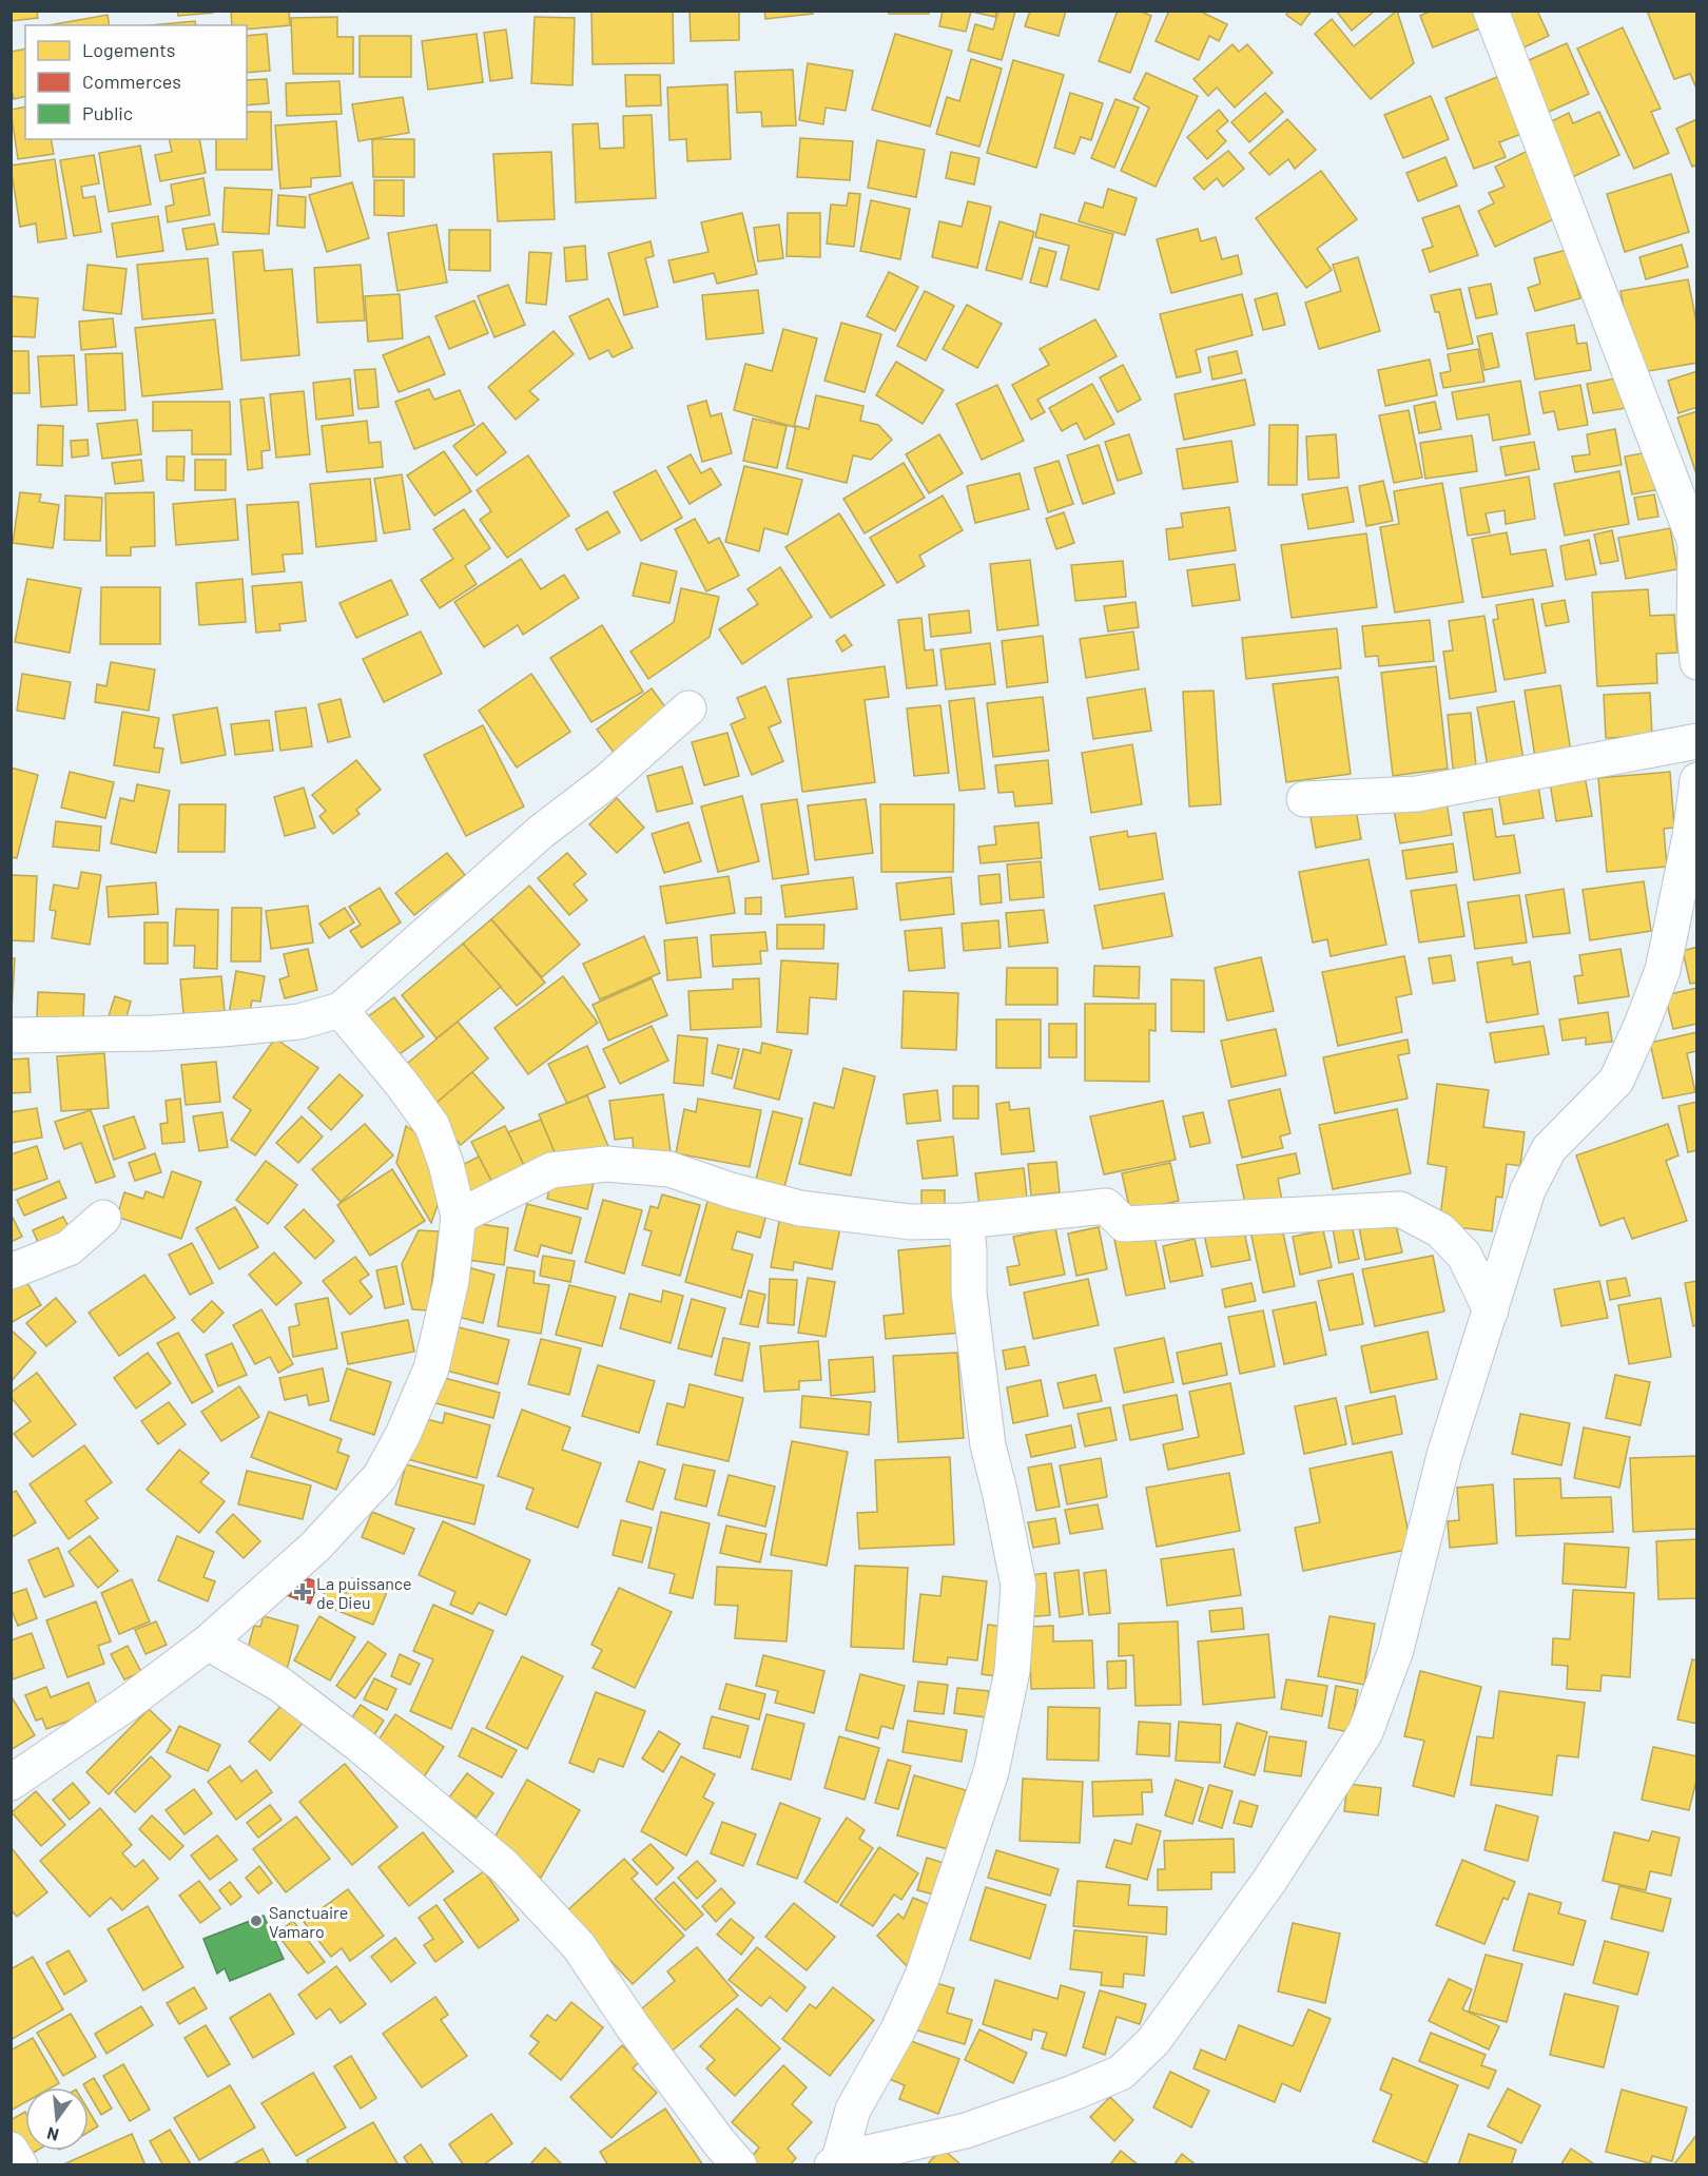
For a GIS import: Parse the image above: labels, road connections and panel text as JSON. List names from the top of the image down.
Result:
{
  "places": {
    "health": ["La puissance de Dieu"],
    "other": ["Sanctuaire Vamaro"]
  },
  "legend": ["Logements", "Commerces", "Public"],
  "north": "bottom"
}
